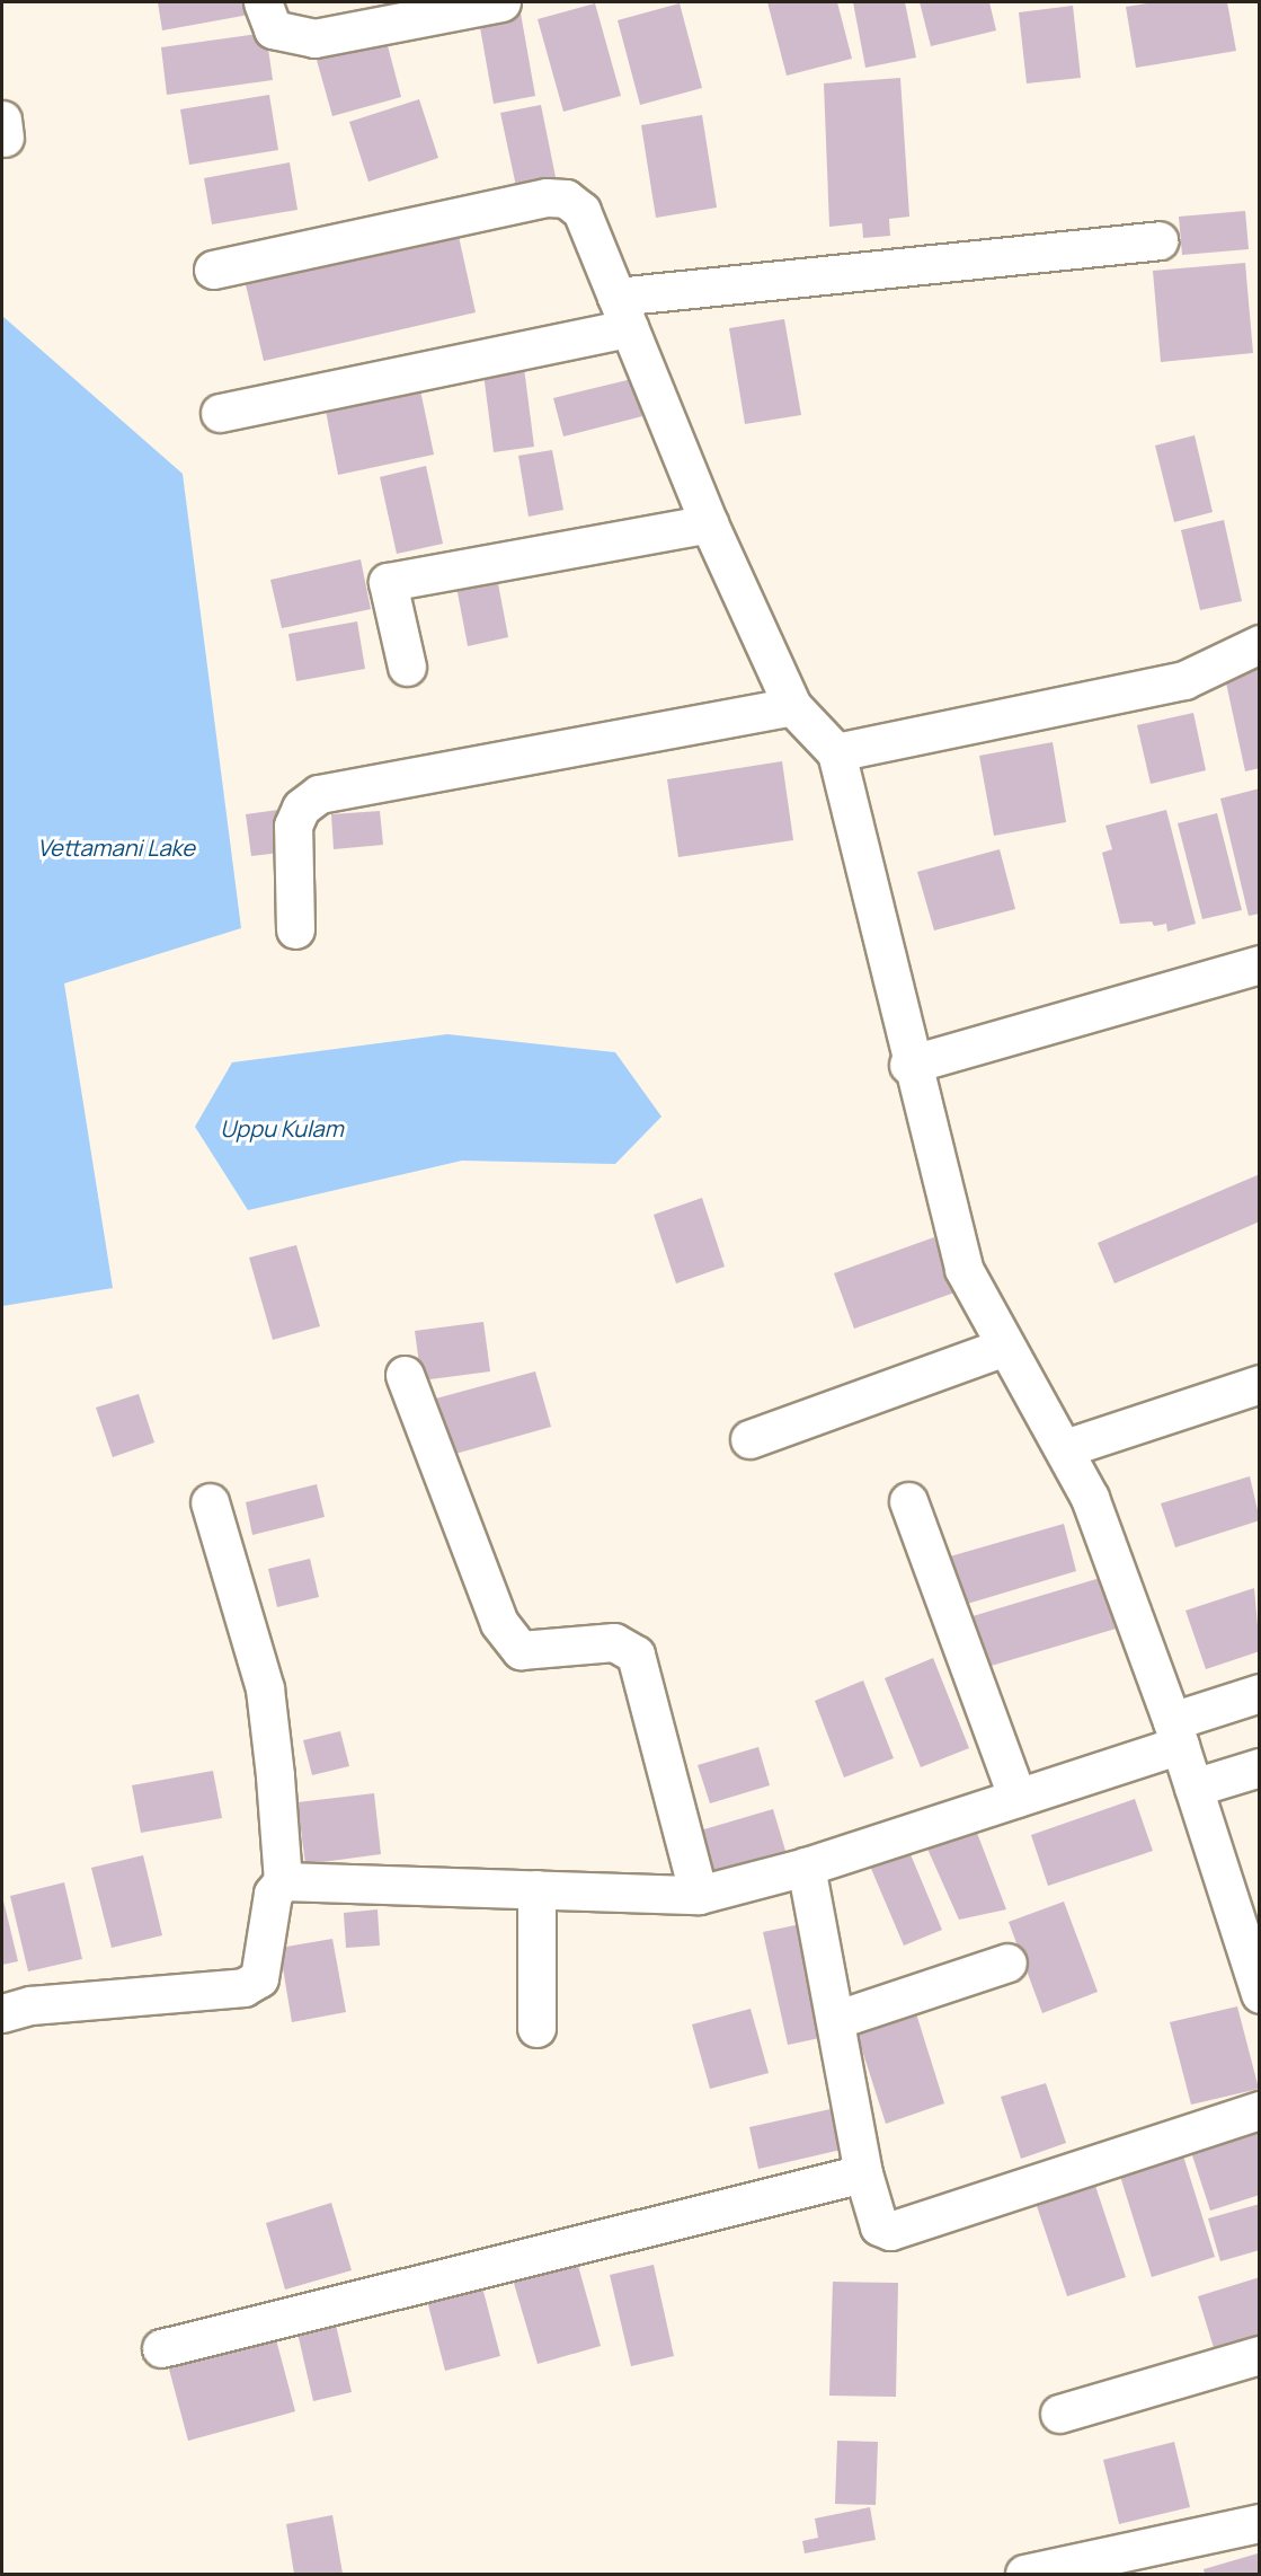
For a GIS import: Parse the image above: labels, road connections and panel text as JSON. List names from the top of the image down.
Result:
{
  "water": ["Vettamani Lake", "Uppu Kulam"]
}
